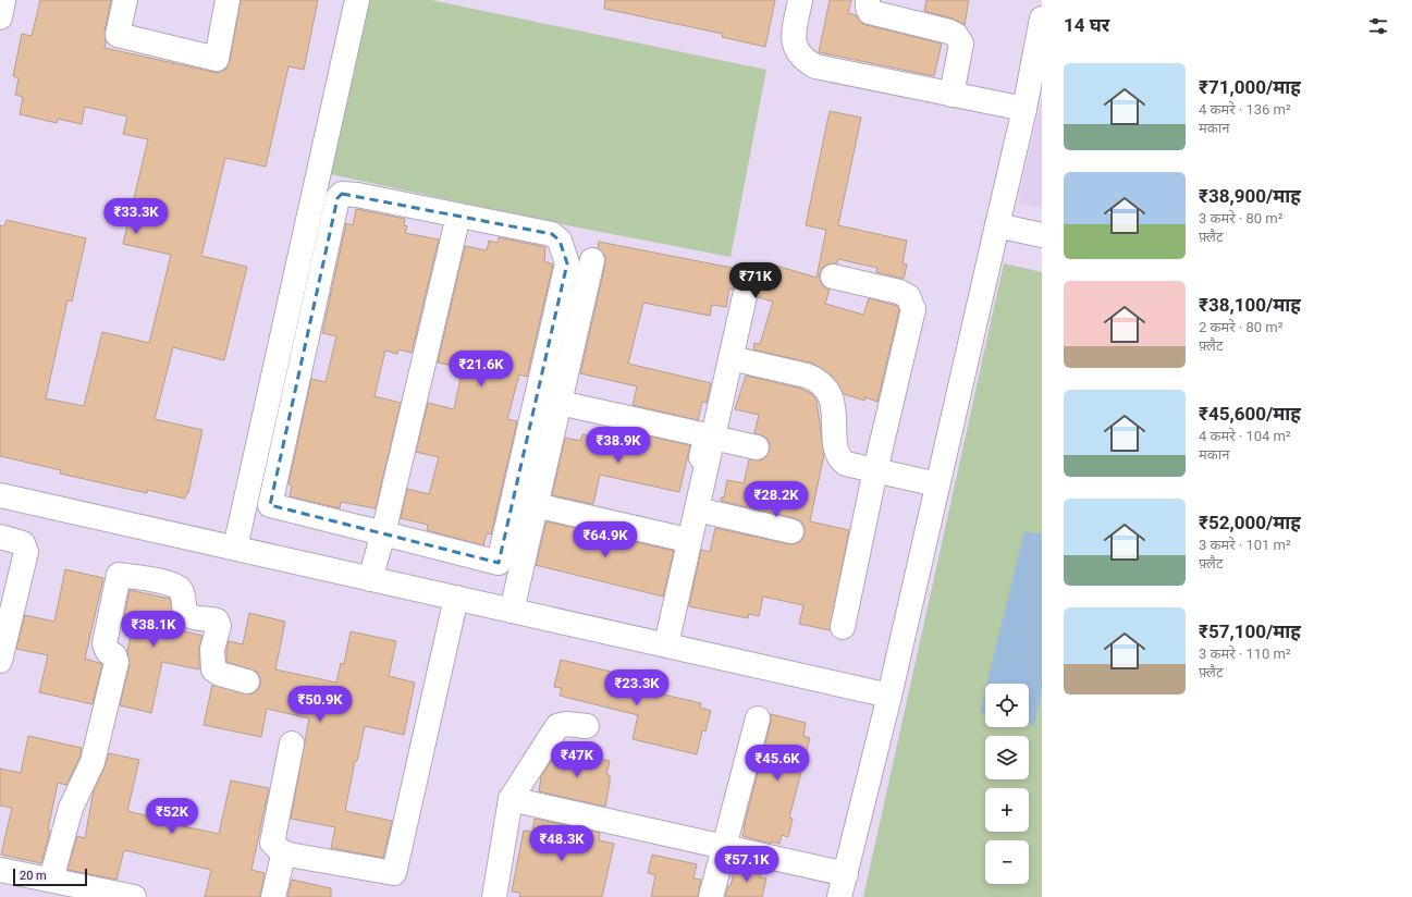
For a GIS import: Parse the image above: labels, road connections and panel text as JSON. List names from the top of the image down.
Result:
{
  "scale_bar": "20 m",
  "page": {
    "heading": "14 घर",
    "list": [
      {
        "name": "₹71,000/माह",
        "note": "4 कमरे · 136 m² · मकान"
      },
      {
        "name": "₹38,900/माह",
        "note": "3 कमरे · 80 m² · फ़्लैट"
      },
      {
        "name": "₹38,100/माह",
        "note": "2 कमरे · 80 m² · फ़्लैट"
      },
      {
        "name": "₹45,600/माह",
        "note": "4 कमरे · 104 m² · मकान"
      },
      {
        "name": "₹52,000/माह",
        "note": "3 कमरे · 101 m² · फ़्लैट"
      },
      {
        "name": "₹57,100/माह",
        "note": "3 कमरे · 110 m² · फ़्लैट"
      }
    ],
    "price": [
      "₹33.3K",
      "₹71K",
      "₹21.6K",
      "₹38.9K",
      "₹28.2K",
      "₹64.9K",
      "₹38.1K",
      "₹23.3K",
      "₹50.9K",
      "₹47K",
      "₹45.6K",
      "₹52K",
      "₹48.3K",
      "₹57.1K"
    ],
    "map_buttons": ["+", "−"],
    "scale": "20 m"
  }
}
